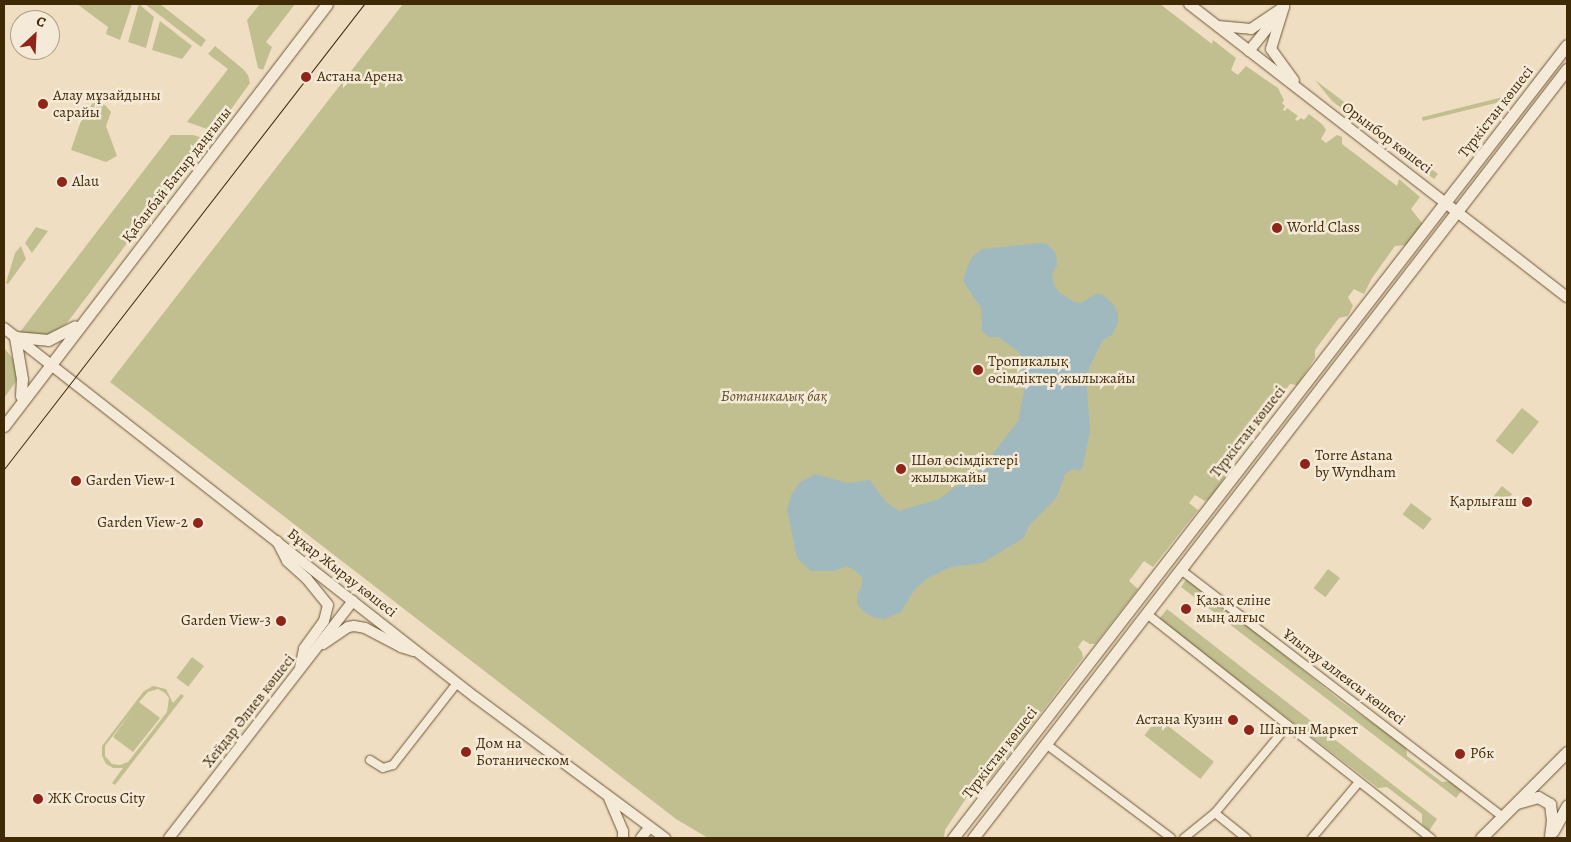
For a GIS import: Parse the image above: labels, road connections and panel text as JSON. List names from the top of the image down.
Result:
{
  "streets": {
    "main road": ["Түркістан көшесі", "Қабанбай Батыр даңғылы"],
    "street": [
      "Орынбор көшесі",
      "Бұқар Жырау көшесі",
      "Ұлытау аллеясы көшесі",
      "Хейдар Әлиев көшесі"
    ]
  },
  "crossings": [
    ["Түркістан көшесі", "Орынбор көшесі"],
    ["Түркістан көшесі", "Ұлытау аллеясы көшесі"],
    ["Қабанбай Батыр даңғылы", "Бұқар Жырау көшесі"],
    ["Бұқар Жырау көшесі", "Хейдар Әлиев көшесі"]
  ],
  "parks": ["Ботаникалық бақ"],
  "places": [
    "Астана Арена",
    "Алау мұзайдыны сарайы",
    "Alau",
    "World Class",
    "Тропикалық өсімдіктер жылыжайы",
    "Torre Astana by Wyndham",
    "Шөл өсімдіктері жылыжайы",
    "Garden View-1",
    "Қарлығаш",
    "Garden View-2",
    "Қазақ еліне мың алғыс",
    "Garden View-3",
    "Астана Кузин",
    "Шагын Маркет",
    "Дом на Ботаническом",
    "Рбк",
    "ЖК Crocus City"
  ],
  "north": "top right"
}
